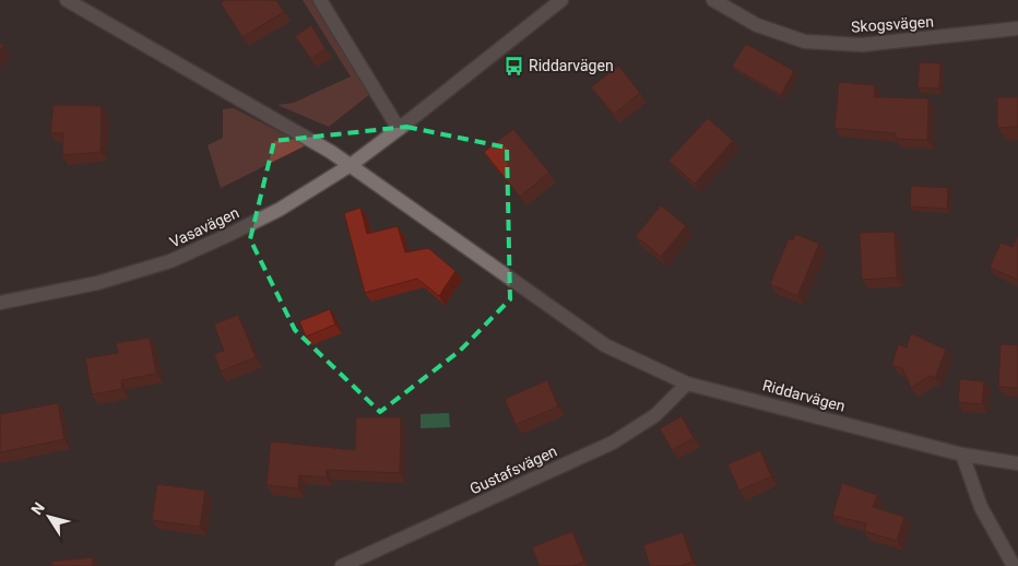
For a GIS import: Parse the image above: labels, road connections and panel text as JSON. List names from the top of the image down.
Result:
{
  "streets": {
    "street": [
      "Skogsvägen",
      "Vasavägen",
      "Riddarvägen",
      "Gustafsvägen"
    ]
  },
  "crossings": [
    ["Vasavägen", "Riddarvägen"],
    ["Riddarvägen", "Gustafsvägen"]
  ],
  "places": {
    "bus stop": ["Riddarvägen"]
  },
  "north": "top left"
}
